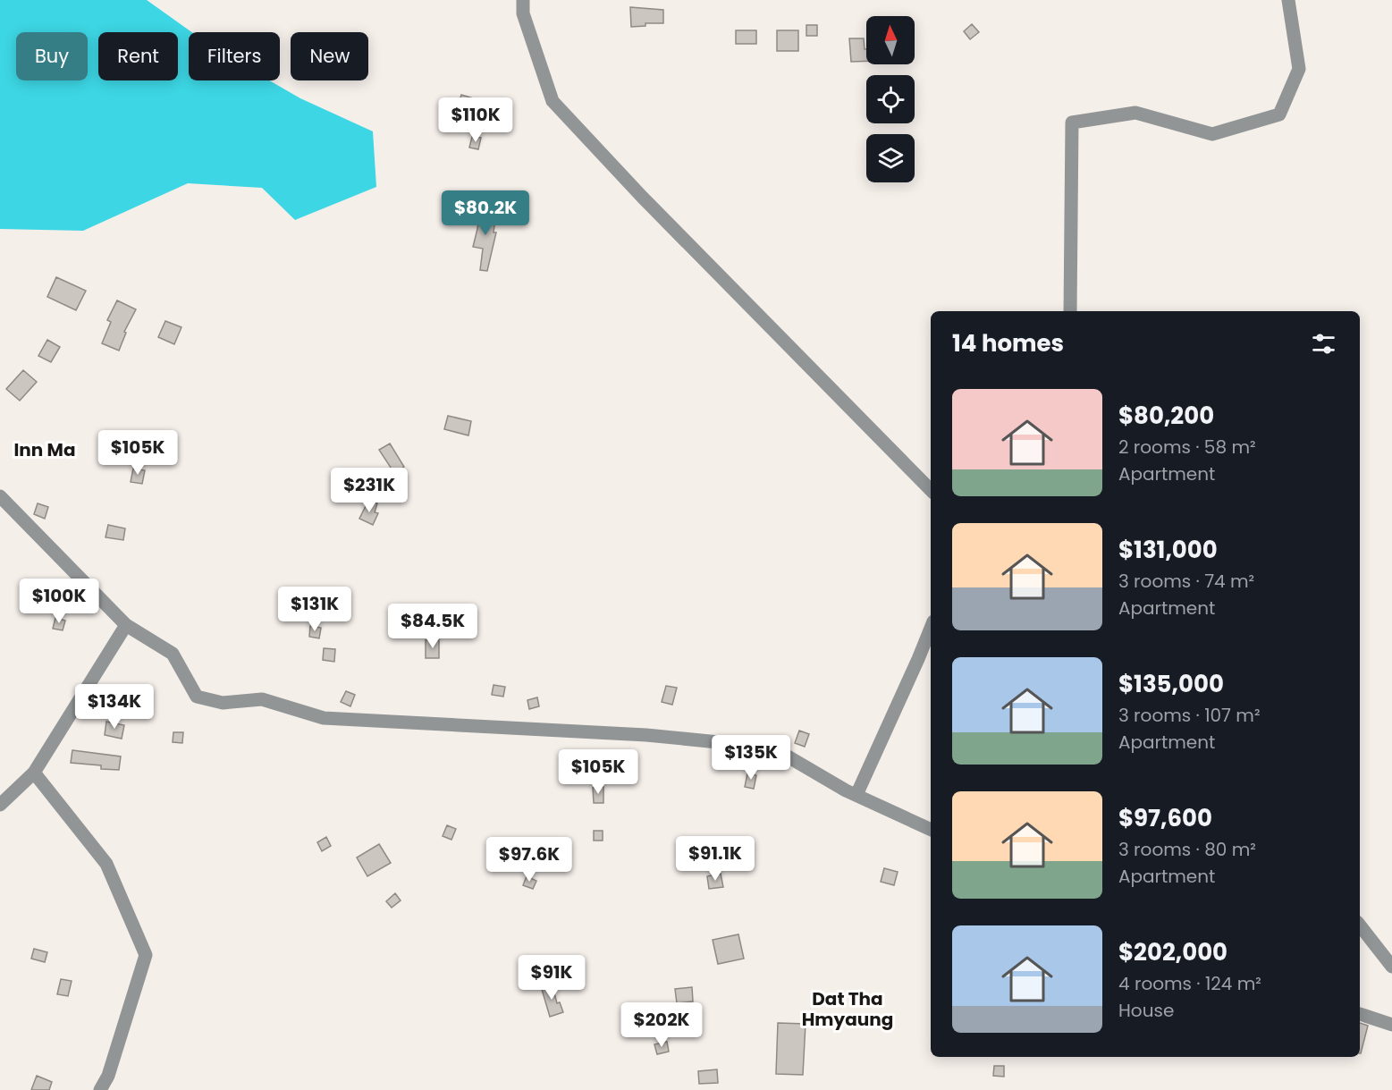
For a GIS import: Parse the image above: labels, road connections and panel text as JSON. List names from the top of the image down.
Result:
{
  "districts": ["Inn Ma", "Dat Tha Hmyaung"],
  "north": "top",
  "page": {
    "chip": [
      "Buy",
      "Rent",
      "Filters",
      "New"
    ],
    "price": [
      "$110K",
      "$80.2K",
      "$105K",
      "$231K",
      "$100K",
      "$131K",
      "$84.5K",
      "$134K",
      "$135K",
      "$105K",
      "$91.1K",
      "$97.6K",
      "$91K",
      "$202K"
    ],
    "heading": "14 homes",
    "list": [
      {
        "name": "$80,200",
        "note": "2 rooms · 58 m² · Apartment"
      },
      {
        "name": "$131,000",
        "note": "3 rooms · 74 m² · Apartment"
      },
      {
        "name": "$135,000",
        "note": "3 rooms · 107 m² · Apartment"
      },
      {
        "name": "$97,600",
        "note": "3 rooms · 80 m² · Apartment"
      },
      {
        "name": "$202,000",
        "note": "4 rooms · 124 m² · House"
      }
    ]
  }
}
